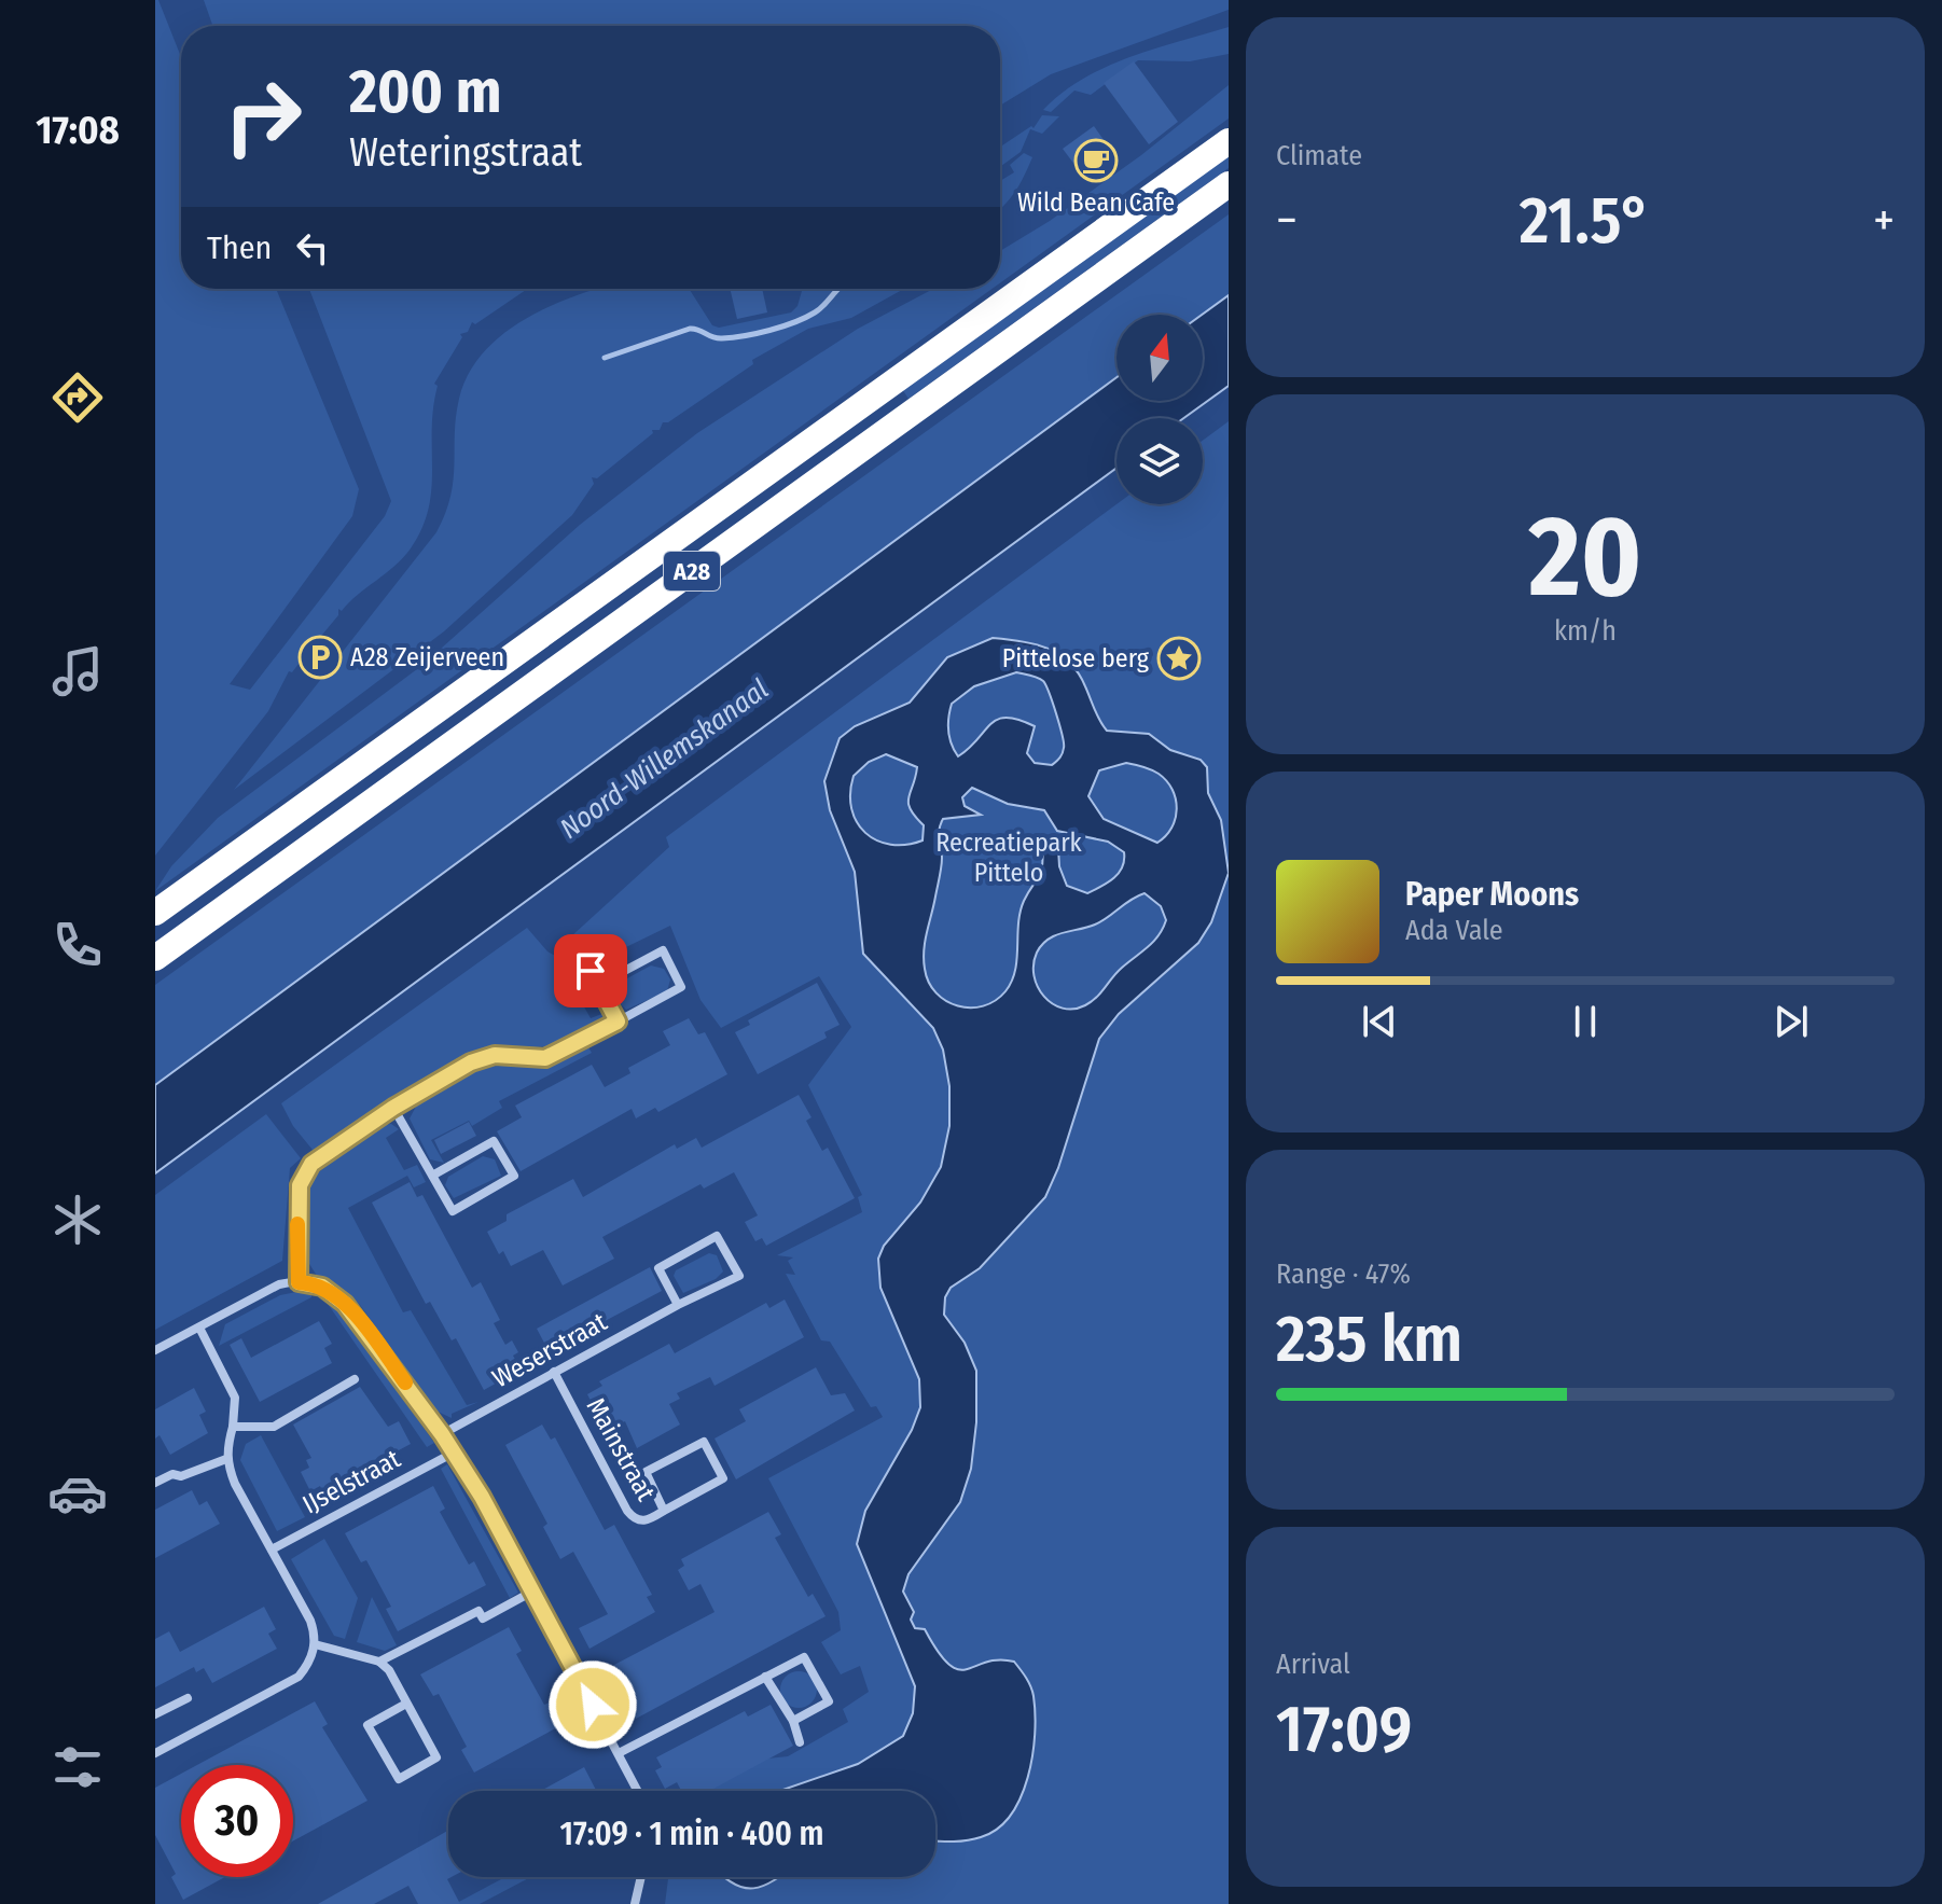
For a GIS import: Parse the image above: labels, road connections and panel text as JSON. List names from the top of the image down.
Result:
{
  "streets": {
    "highway": ["A28"],
    "street": ["Weserstraat", "Mainstraat", "IJselstraat"]
  },
  "crossings": [
    ["Weserstraat", "Mainstraat"]
  ],
  "water": ["Noord-Willemskanaal"],
  "parks": ["Recreatiepark Pittelo"],
  "places": {
    "cafe": ["Wild Bean Cafe"],
    "parking": ["A28 Zeijerveen"],
    "place": ["Pittelose berg"]
  },
  "north": "top",
  "page": {
    "tabs": "17:08",
    "tile": [
      "Climate",
      ["20", "km/h"],
      ["Range · 47%", "235 km"],
      ["Arrival", "17:09"]
    ],
    "turn": ["200 m", "Weteringstraat"],
    "heat": ["−", "21.5°", "+"],
    "then": "Then",
    "song": ["Paper Moons", "Ada Vale"],
    "limit": "30",
    "trip": "17:09 · 1 min · 400 m"
  }
}
